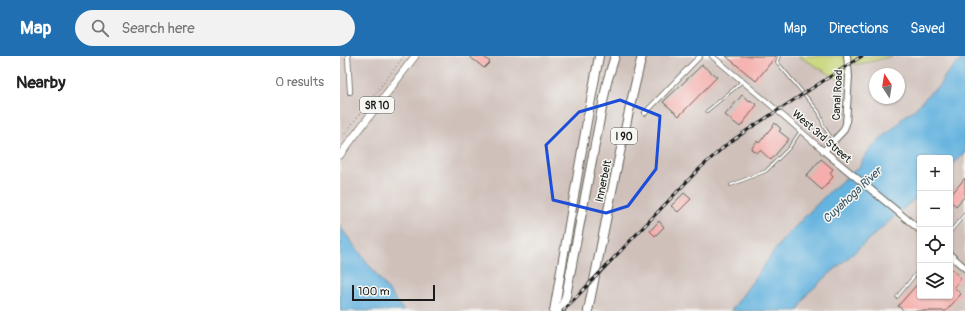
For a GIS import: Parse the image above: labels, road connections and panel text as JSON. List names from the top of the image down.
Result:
{
  "streets": {
    "highway": ["I 90", "Innerbelt"],
    "main road": ["SR 10"],
    "street": ["Canal Road", "West 3rd Street"]
  },
  "crossings": [
    ["Canal Road", "West 3rd Street"]
  ],
  "water": ["Cuyahoga River"],
  "scale_bar": "100 m",
  "north": "top",
  "page": {
    "header": "Map",
    "search": "Search here",
    "nav": ["Map", "Directions", "Saved"],
    "heading": ["Nearby", "0 results"],
    "map_buttons": ["+", "−"],
    "scale": "100 m"
  }
}
